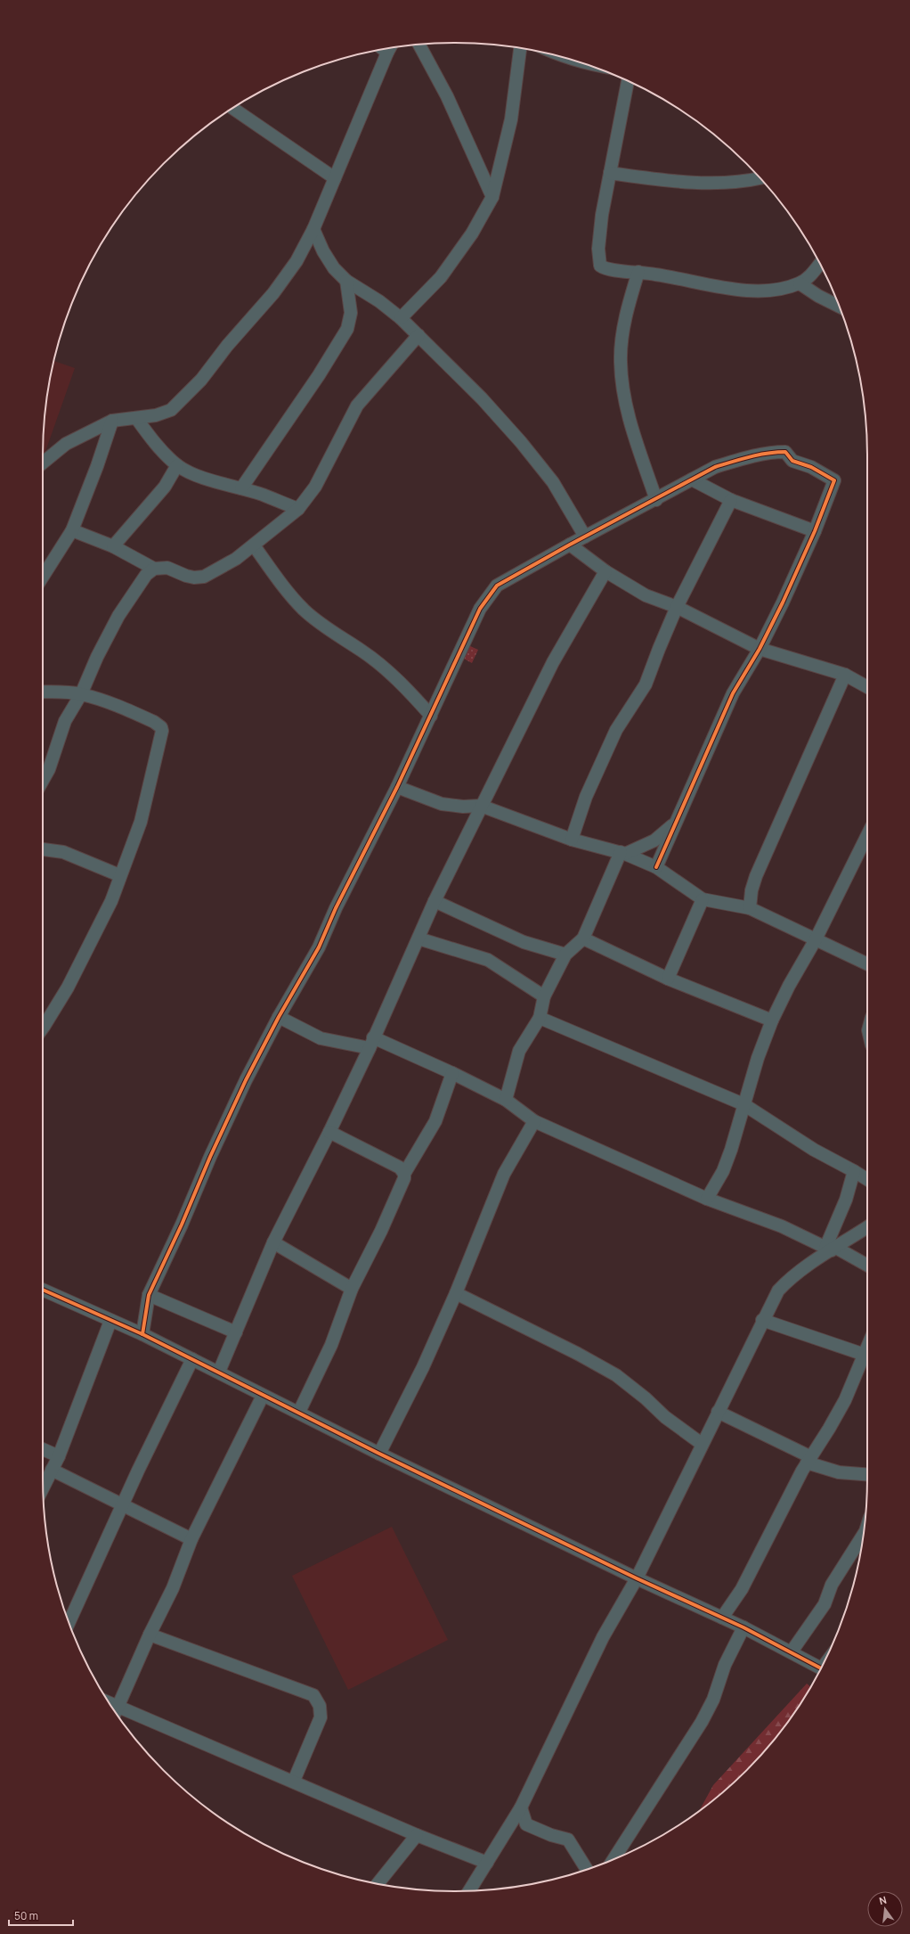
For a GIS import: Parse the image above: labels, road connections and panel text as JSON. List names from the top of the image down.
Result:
{
  "scale_bar": "50 m",
  "north": "top"
}
